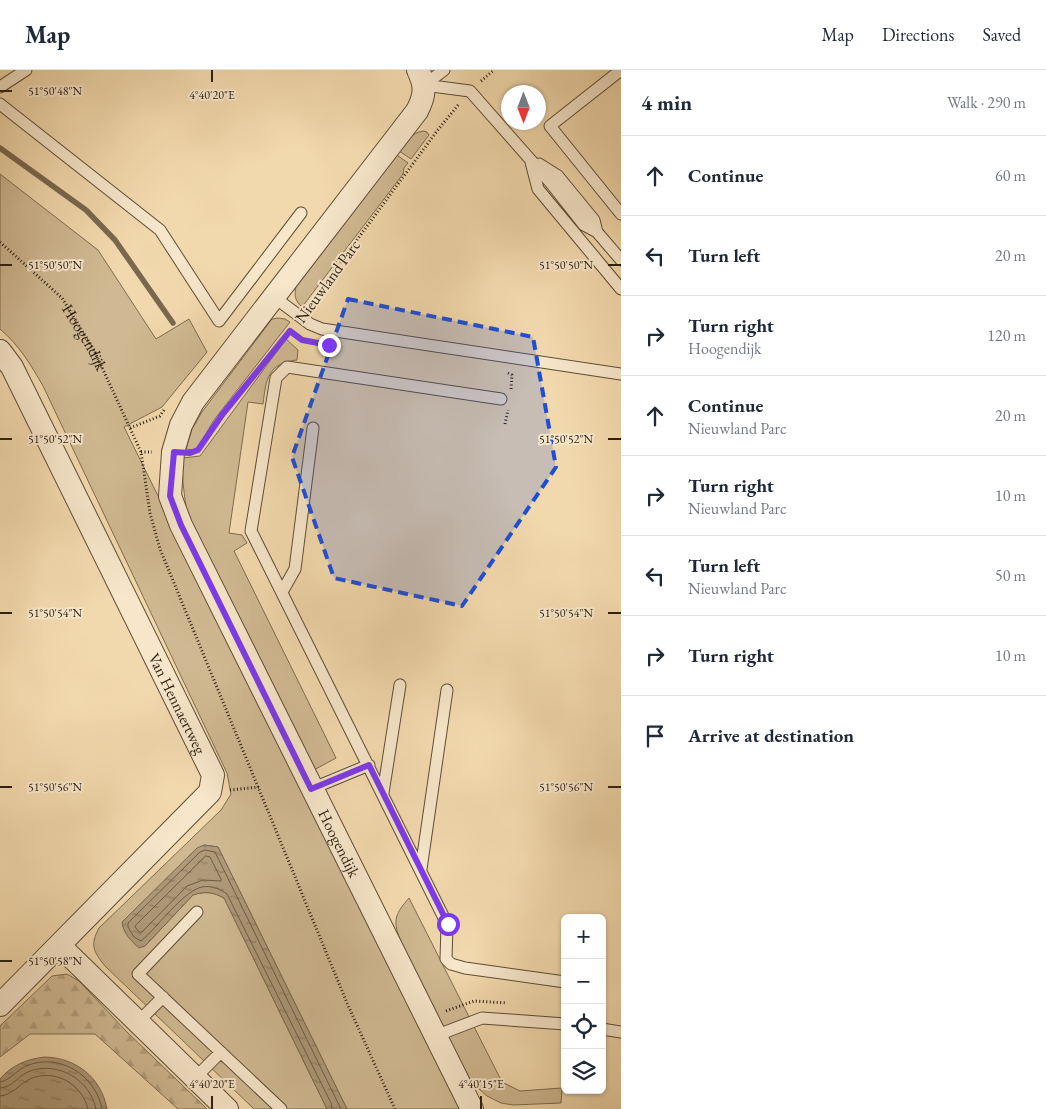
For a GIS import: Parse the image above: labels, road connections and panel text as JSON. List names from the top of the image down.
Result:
{
  "streets": {
    "street": ["Nieuwland Parc", "Hoogendijk", "Van Hennaertweg"]
  },
  "crossings": [
    ["Nieuwland Parc", "Hoogendijk"]
  ],
  "north": "bottom",
  "page": {
    "header": "Map",
    "nav": ["Map", "Directions", "Saved"],
    "heading": ["4 min", "Walk · 290 m"],
    "list": [
      ["Continue", "60 m"],
      ["Turn left", "20 m"],
      ["Turn right", "Hoogendijk", "120 m"],
      ["Continue", "Nieuwland Parc", "20 m"],
      ["Turn right", "Nieuwland Parc", "10 m"],
      ["Turn left", "Nieuwland Parc", "50 m"],
      ["Turn right", "10 m"],
      "Arrive at destination"
    ],
    "map_buttons": ["+", "−"]
  },
  "coordinates": [
    "51°50'48\"N",
    "4°40'20\"E",
    "51°50'50\"N",
    "51°50'52\"N",
    "51°50'54\"N",
    "51°50'56\"N",
    "51°50'58\"N",
    "4°40'15\"E"
  ]
}
